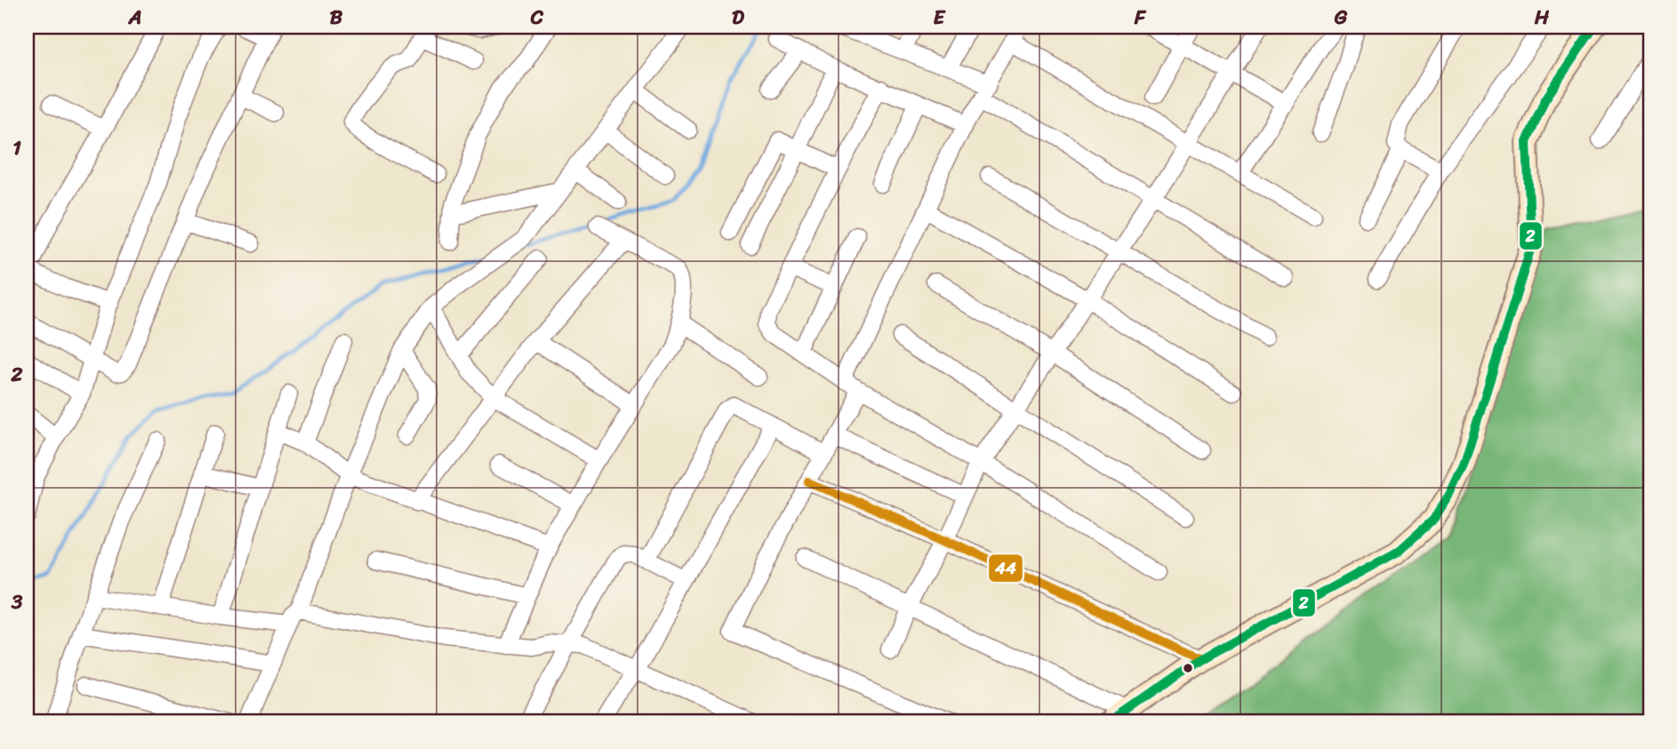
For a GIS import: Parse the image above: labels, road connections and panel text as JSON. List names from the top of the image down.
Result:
{
  "lines": ["transit line 2", "transit line 44"],
  "grid": {
    "columns": [
      "A",
      "B",
      "C",
      "D",
      "E",
      "F",
      "G",
      "H"
    ],
    "rows": ["1", "2", "3"]
  }
}
